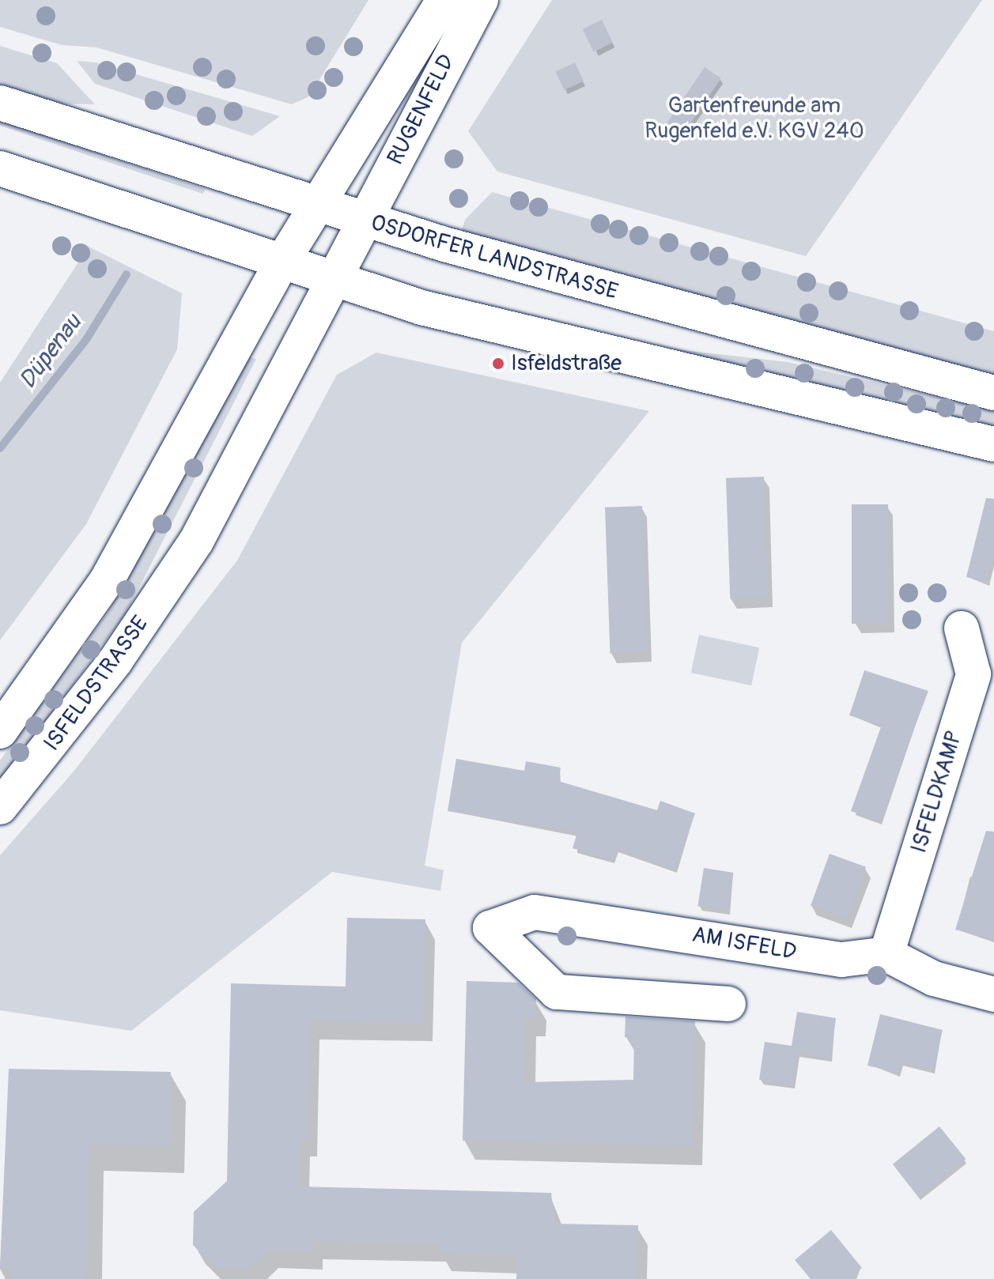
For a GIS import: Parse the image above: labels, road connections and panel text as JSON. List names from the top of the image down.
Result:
{
  "streets": {
    "main road": [
      "RUGENFELD",
      "OSDORFER LANDSTRASSE",
      "ISFELDSTRASSE",
      "ISFELDKAMP",
      "AM ISFELD"
    ]
  },
  "crossings": [
    ["RUGENFELD", "OSDORFER LANDSTRASSE"],
    ["RUGENFELD", "ISFELDSTRASSE"],
    ["OSDORFER LANDSTRASSE", "ISFELDSTRASSE"],
    ["ISFELDKAMP", "AM ISFELD"]
  ],
  "water": ["Düpenau"],
  "parks": ["Gartenfreunde am Rugenfeld e.V. KGV 240"],
  "places": ["Isfeldstraße"]
}
